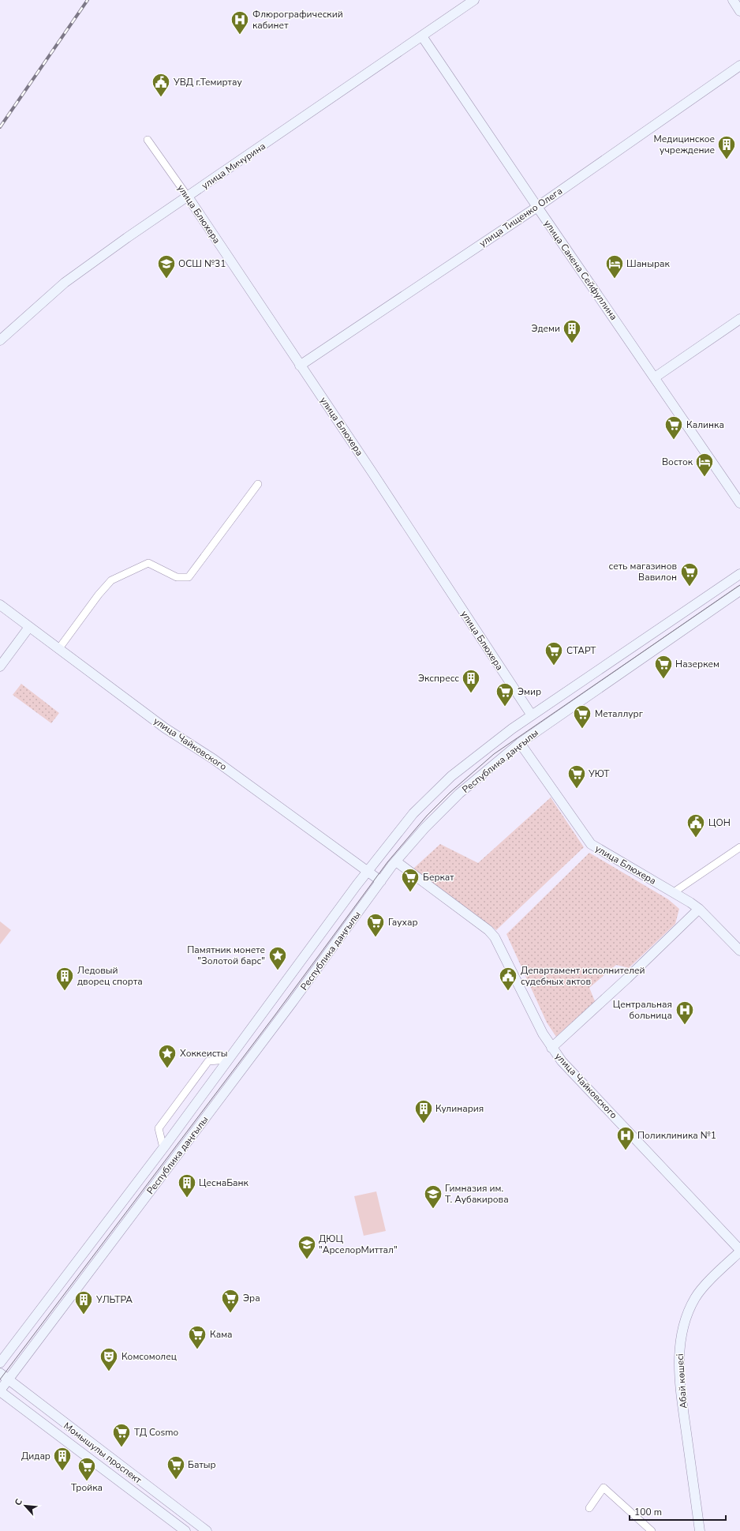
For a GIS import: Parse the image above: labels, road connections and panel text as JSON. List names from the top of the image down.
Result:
{
  "streets": {
    "street": [
      "улица Мичурина",
      "улица Блюхера",
      "улица Тищенко Олега",
      "улица Сакена Сейфуллина",
      "улица Чайковского",
      "Республика даңғылы",
      "Абай көшесі",
      "Момышулы проспект"
    ]
  },
  "crossings": [
    ["улица Мичурина", "улица Блюхера"],
    ["улица Мичурина", "улица Сакена Сейфуллина"],
    ["улица Блюхера", "улица Тищенко Олега"],
    ["улица Блюхера", "Республика даңғылы"],
    ["улица Тищенко Олега", "улица Сакена Сейфуллина"],
    ["улица Чайковского", "Республика даңғылы"],
    ["улица Чайковского", "Абай көшесі"],
    ["Республика даңғылы", "Момышулы проспект"]
  ],
  "places": {
    "hospital": ["Флюрографический кабинет", "Центральная больница", "Поликлиника №1"],
    "public building": ["УВД г.Темиртау", "ЦОН", "Департамент исполнителей судебных актов"],
    "building": [
      "Медицинское учреждение",
      "Эдеми",
      "Экспресс",
      "Ледовый дворец спорта",
      "Кулинария",
      "ЦеснаБанк",
      "УЛЬТРА",
      "Дидар"
    ],
    "school or university": ["ОСШ №31", "Гимназия им. Т. Аубакирова", "ДЮЦ \"АрселорМиттал\""],
    "hotel": ["Шанырак", "Восток"],
    "supermarket": [
      "Калинка",
      "сеть магазинов Вавилон",
      "СТАРТ",
      "Назеркем",
      "Эмир",
      "Металлург",
      "УЮТ",
      "Беркат",
      "Гаухар",
      "Эра",
      "Кама",
      "ТД Cosmo",
      "Батыр",
      "Тройка"
    ],
    "place": ["Памятник монете \"Золотой барс\"", "Хоккеисты"],
    "theatre": ["Комсомолец"]
  },
  "scale_bar": "100 m",
  "north": "top left"
}
